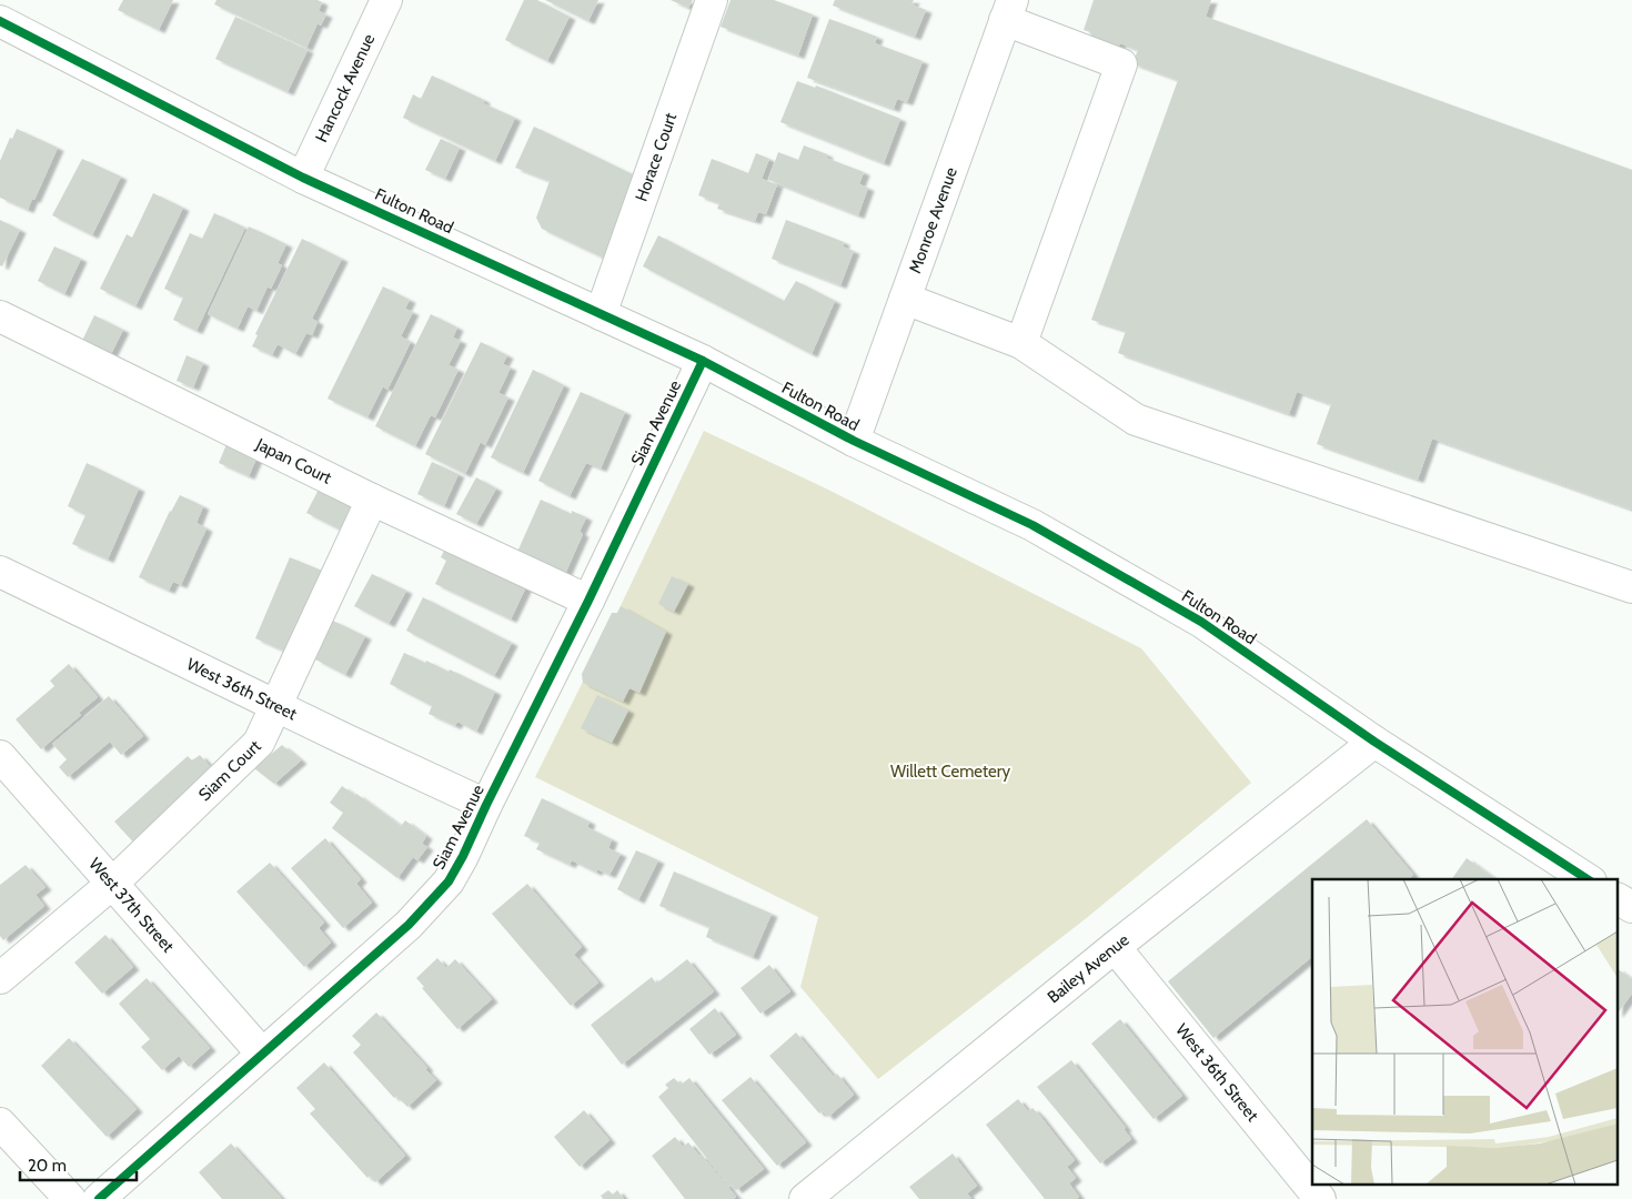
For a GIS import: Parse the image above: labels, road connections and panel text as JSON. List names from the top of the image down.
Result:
{
  "streets": {
    "street": [
      "Hancock Avenue",
      "Horace Court",
      "Fulton Road",
      "Monroe Avenue",
      "Siam Avenue",
      "Japan Court",
      "West 36th Street",
      "Siam Court",
      "West 37th Street",
      "Bailey Avenue"
    ]
  },
  "crossings": [
    ["Hancock Avenue", "Fulton Road"],
    ["Horace Court", "Fulton Road"],
    ["Fulton Road", "Monroe Avenue"],
    ["Fulton Road", "Siam Avenue"],
    ["Fulton Road", "Bailey Avenue"],
    ["Siam Avenue", "Japan Court"],
    ["Siam Avenue", "West 36th Street"],
    ["Siam Avenue", "West 37th Street"],
    ["Japan Court", "Siam Court"],
    ["West 36th Street", "Siam Court"],
    ["West 36th Street", "Bailey Avenue"],
    ["Siam Court", "West 37th Street"]
  ],
  "parks": ["Willett Cemetery"],
  "scale_bar": "20 m"
}
